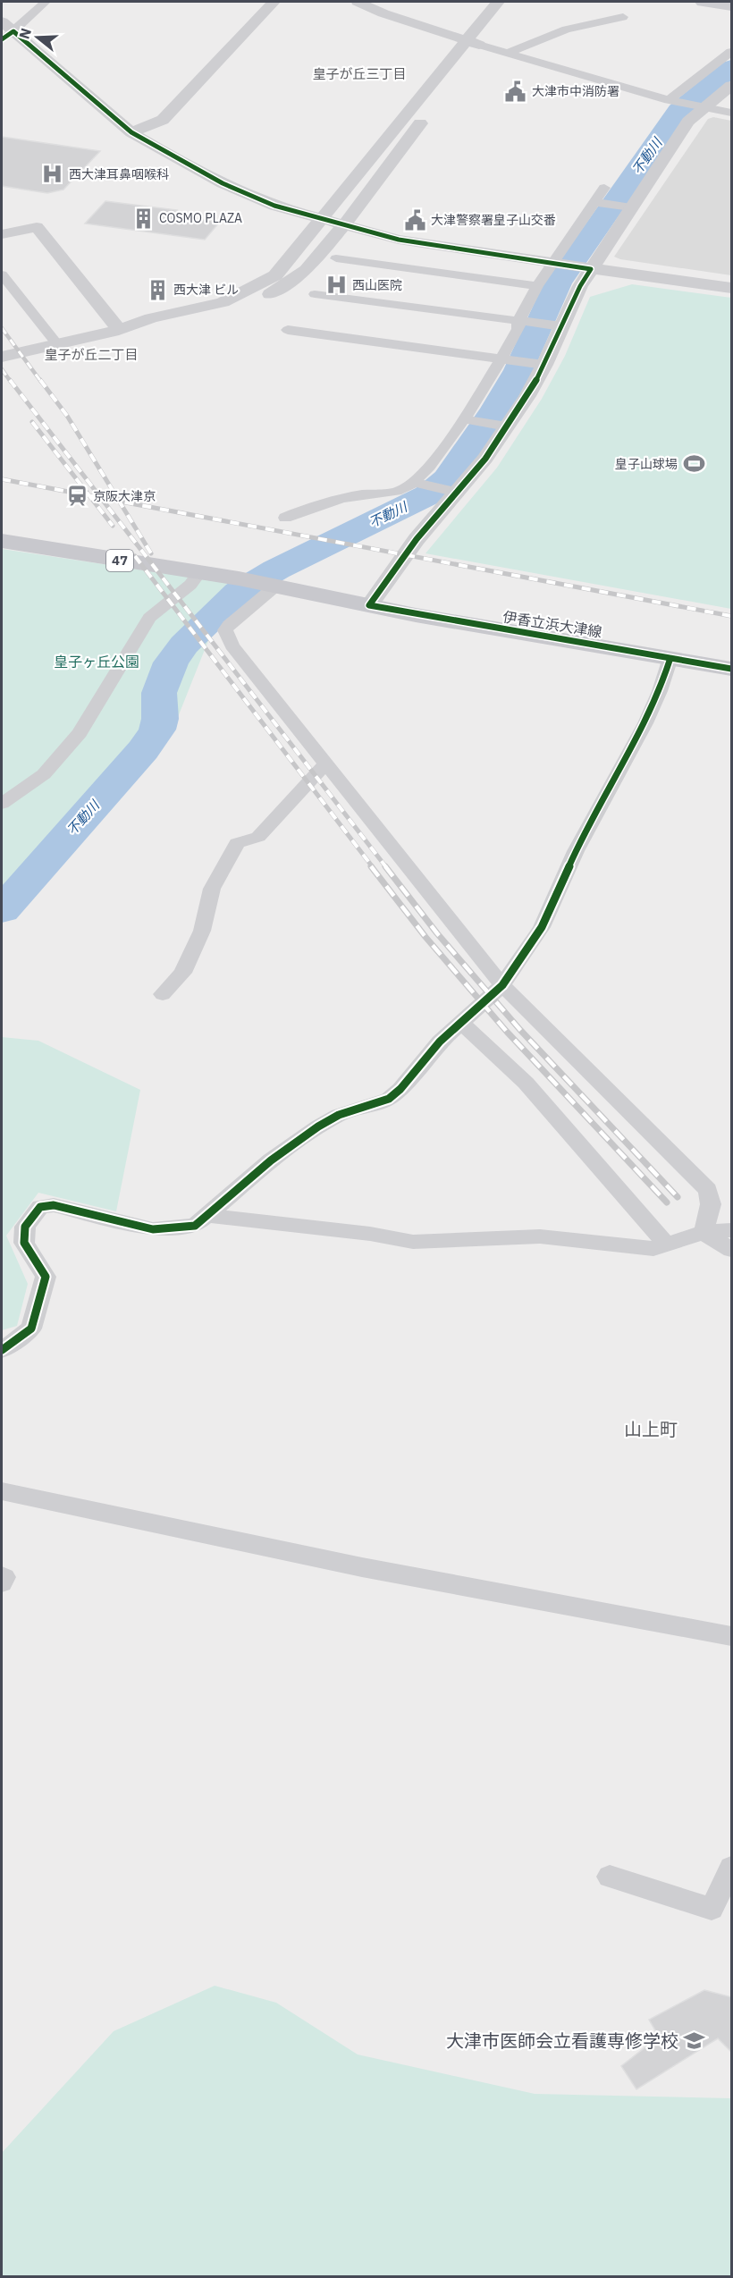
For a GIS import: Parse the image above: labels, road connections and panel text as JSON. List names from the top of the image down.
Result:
{
  "streets": {
    "main road": ["47", "伊香立浜大津線"]
  },
  "districts": ["皇子が丘三丁目", "皇子が丘二丁目", "山上町"],
  "water": ["不動川"],
  "parks": ["皇子ヶ丘公園"],
  "places": {
    "public building": ["大津市中消防署", "大津警察署皇子山交番"],
    "hospital": ["西大津耳鼻咽喉科", "西山医院"],
    "building": ["COSMO PLAZA", "西大津 ビル"],
    "sports": ["皇子山球場"],
    "station": ["京阪大津京"],
    "school or university": ["大津市医師会立看護専修学校"]
  },
  "north": "left"
}
